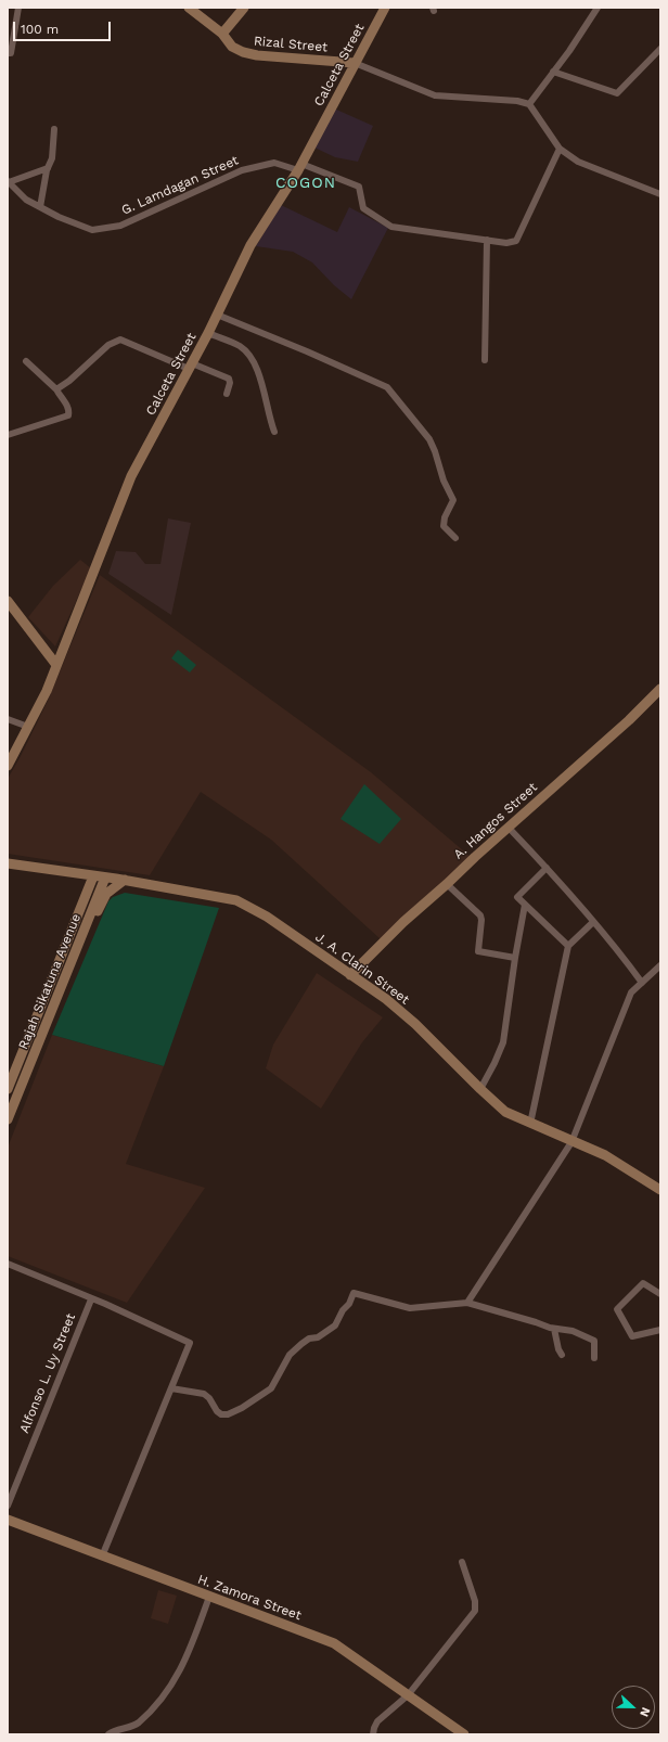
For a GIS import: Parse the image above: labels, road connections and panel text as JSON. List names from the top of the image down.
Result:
{
  "streets": {
    "main road": [
      "Rizal Street",
      "Calceta Street",
      "A. Hangos Street",
      "J. A. Clarin Street",
      "Rajah Sikatuna Avenue",
      "H. Zamora Street"
    ],
    "street": ["G. Lamdagan Street", "Alfonso L. Uy Street"]
  },
  "crossings": [
    ["Rizal Street", "Calceta Street"],
    ["Calceta Street", "G. Lamdagan Street"],
    ["A. Hangos Street", "J. A. Clarin Street"],
    ["J. A. Clarin Street", "Rajah Sikatuna Avenue"]
  ],
  "districts": ["COGON"],
  "scale_bar": "100 m",
  "north": "right"
}
